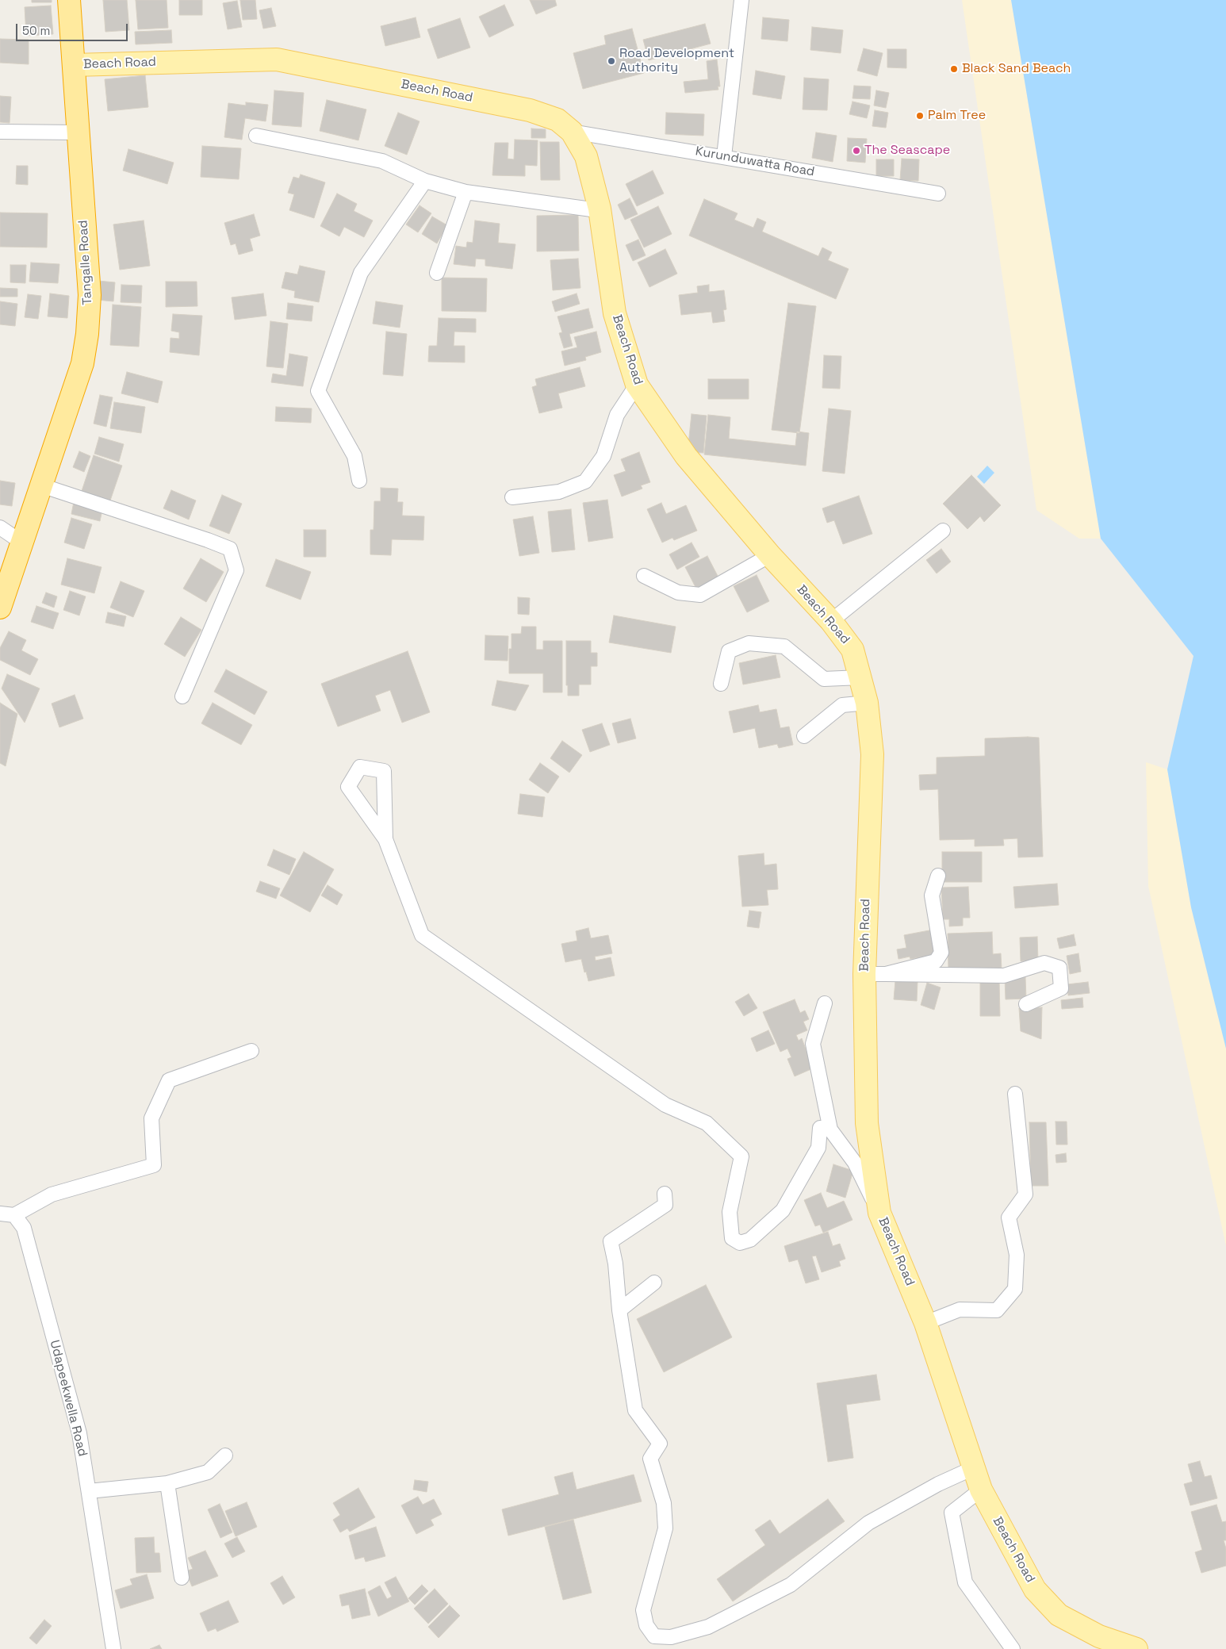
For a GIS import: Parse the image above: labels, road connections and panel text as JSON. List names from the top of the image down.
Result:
{
  "streets": {
    "highway": ["Tangalle Road"],
    "main road": ["Beach Road"],
    "street": ["Kurunduwatta Road", "Udapeekwella Road"]
  },
  "crossings": [
    ["Beach Road", "Kurunduwatta Road"],
    ["Beach Road", "Tangalle Road"]
  ],
  "places": [
    "Road Development Authority",
    "Black Sand Beach",
    "Palm Tree",
    "The Seascape"
  ],
  "scale_bar": "50 m"
}
